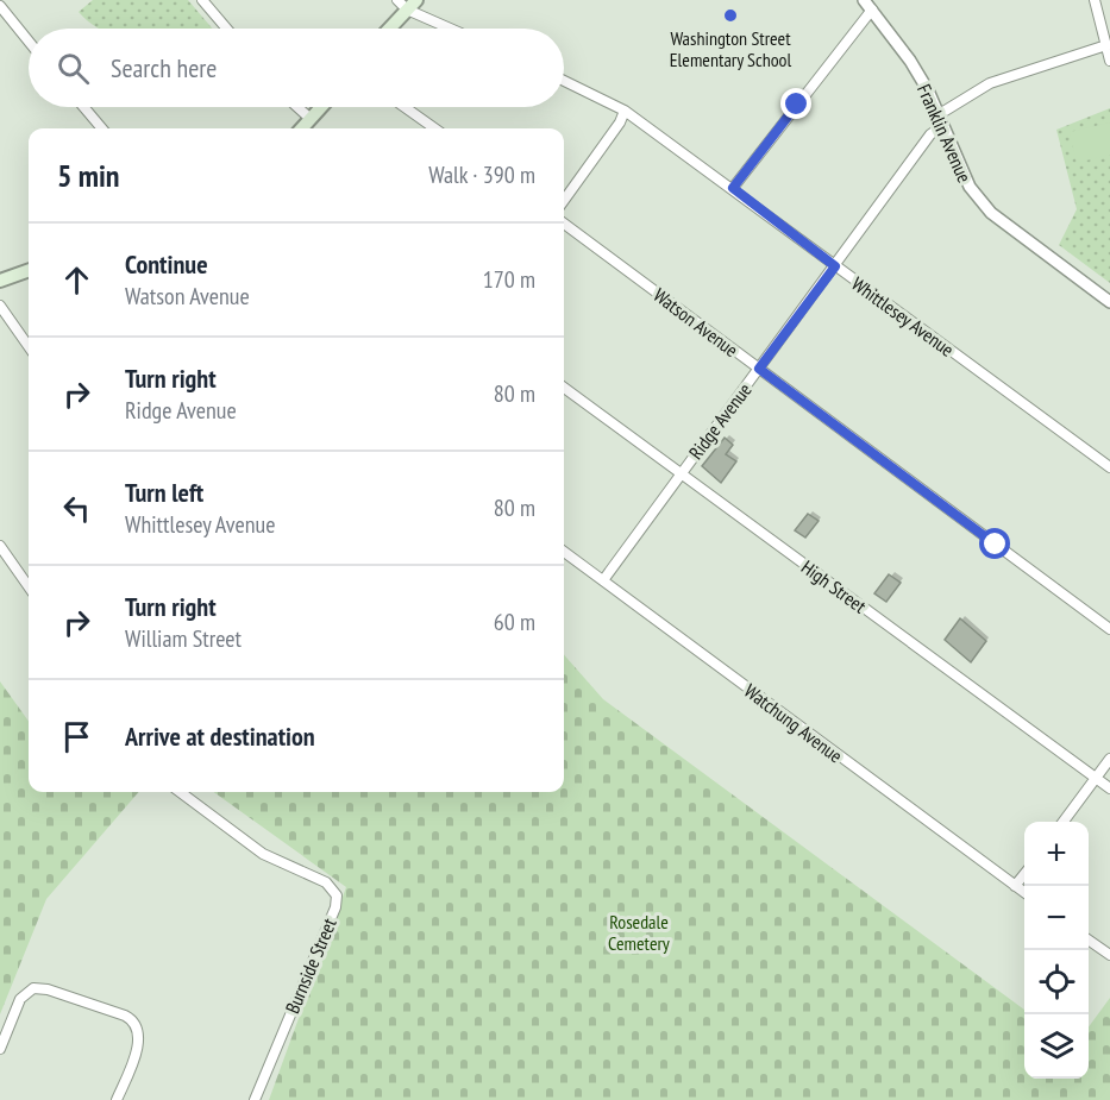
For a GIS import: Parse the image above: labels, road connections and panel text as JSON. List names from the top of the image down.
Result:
{
  "streets": {
    "street": [
      "Franklin Avenue",
      "Whittlesey Avenue",
      "Watson Avenue",
      "Ridge Avenue",
      "High Street",
      "Watchung Avenue",
      "Burnside Street"
    ]
  },
  "crossings": [
    ["Franklin Avenue", "Ridge Avenue"],
    ["Whittlesey Avenue", "Ridge Avenue"],
    ["Watson Avenue", "Ridge Avenue"],
    ["Ridge Avenue", "High Street"],
    ["Ridge Avenue", "Watchung Avenue"]
  ],
  "parks": ["Rosedale Cemetery"],
  "places": ["Washington Street Elementary School"],
  "page": {
    "search": "Search here",
    "heading": ["5 min", "Walk · 390 m"],
    "list": [
      ["Continue", "Watson Avenue", "170 m"],
      ["Turn right", "Ridge Avenue", "80 m"],
      ["Turn left", "Whittlesey Avenue", "80 m"],
      ["Turn right", "William Street", "60 m"],
      "Arrive at destination"
    ],
    "map_buttons": ["+", "−"]
  }
}
